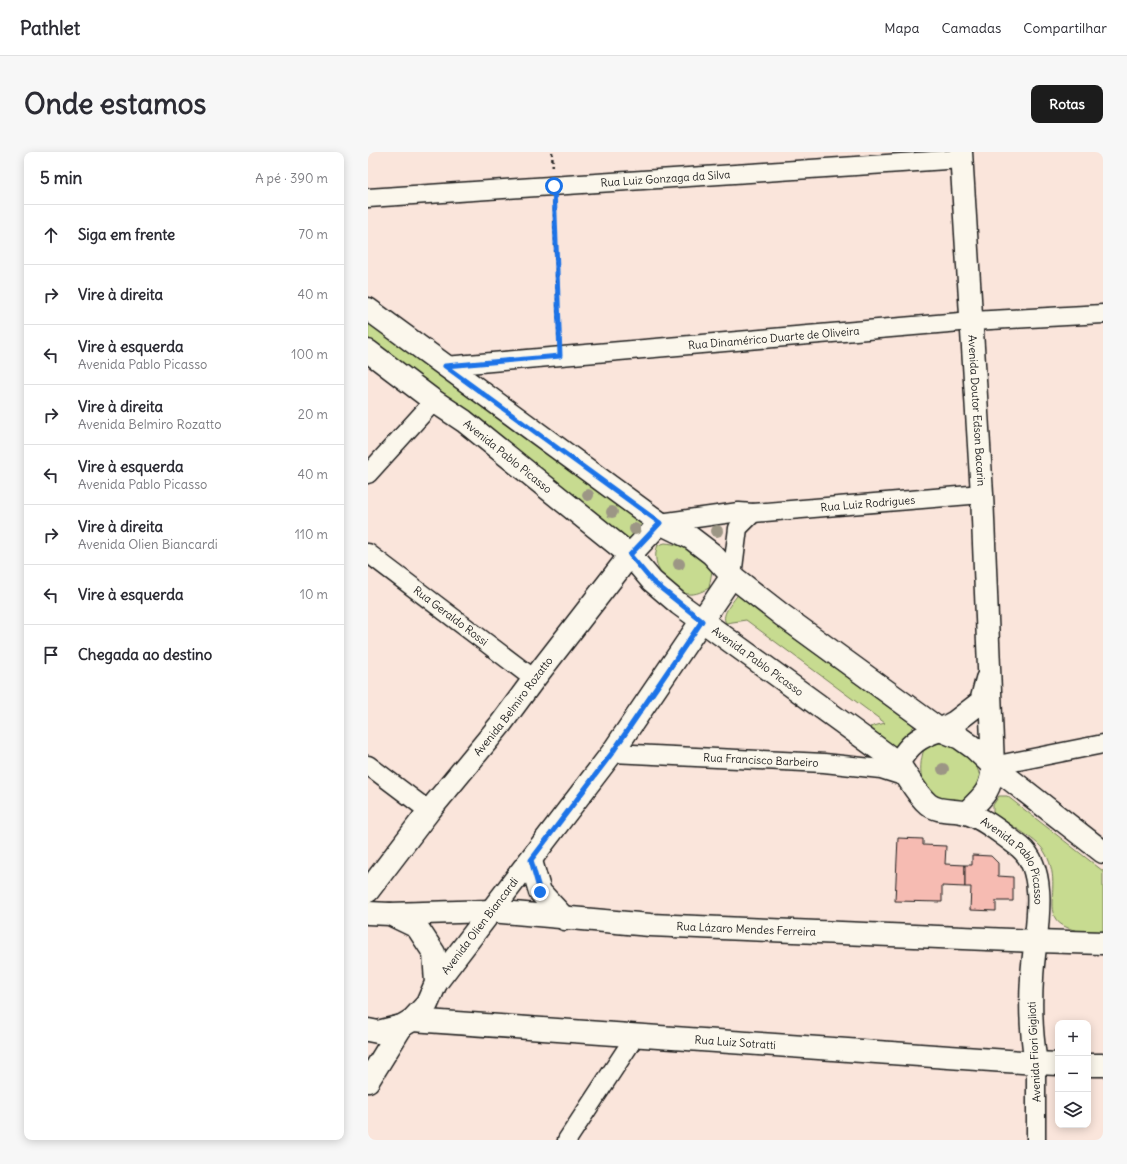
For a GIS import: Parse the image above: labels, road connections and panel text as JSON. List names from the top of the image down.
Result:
{
  "streets": {
    "street": [
      "Rua Luiz Gonzaga da Silva",
      "Rua Dinamérico Duarte de Oliveira",
      "Avenida Doutor Edson Bacarin",
      "Avenida Pablo Picasso",
      "Rua Luiz Rodrigues",
      "Rua Geraldo Rossi",
      "Avenida Belmiro Rozatto",
      "Rua Francisco Barbeiro",
      "Avenida Olien Biancardi",
      "Rua Lázaro Mendes Ferreira",
      "Rua Luiz Sotratti",
      "Avenida Fiori Giglioti"
    ]
  },
  "crossings": [
    ["Rua Luiz Gonzaga da Silva", "Avenida Doutor Edson Bacarin"],
    ["Rua Dinamérico Duarte de Oliveira", "Avenida Doutor Edson Bacarin"],
    ["Avenida Doutor Edson Bacarin", "Avenida Pablo Picasso"],
    ["Avenida Doutor Edson Bacarin", "Rua Luiz Rodrigues"],
    ["Avenida Doutor Edson Bacarin", "Rua Francisco Barbeiro"],
    ["Avenida Pablo Picasso", "Avenida Belmiro Rozatto"],
    ["Avenida Pablo Picasso", "Rua Francisco Barbeiro"],
    ["Avenida Pablo Picasso", "Avenida Olien Biancardi"],
    ["Avenida Pablo Picasso", "Rua Lázaro Mendes Ferreira"],
    ["Avenida Pablo Picasso", "Avenida Fiori Giglioti"],
    ["Rua Luiz Rodrigues", "Avenida Belmiro Rozatto"],
    ["Rua Geraldo Rossi", "Avenida Belmiro Rozatto"],
    ["Rua Francisco Barbeiro", "Avenida Olien Biancardi"],
    ["Avenida Olien Biancardi", "Rua Lázaro Mendes Ferreira"],
    ["Rua Lázaro Mendes Ferreira", "Avenida Fiori Giglioti"],
    ["Rua Luiz Sotratti", "Avenida Fiori Giglioti"]
  ],
  "page": {
    "header": "Pathlet",
    "nav": ["Mapa", "Camadas", "Compartilhar"],
    "buttons": "Rotas",
    "title": "Onde estamos",
    "heading": ["5 min", "A pé · 390 m"],
    "list": [
      ["Siga em frente", "70 m"],
      ["Vire à direita", "40 m"],
      ["Vire à esquerda", "Avenida Pablo Picasso", "100 m"],
      ["Vire à direita", "Avenida Belmiro Rozatto", "20 m"],
      ["Vire à esquerda", "Avenida Pablo Picasso", "40 m"],
      ["Vire à direita", "Avenida Olien Biancardi", "110 m"],
      ["Vire à esquerda", "10 m"],
      "Chegada ao destino"
    ],
    "map_buttons": ["+", "−"]
  }
}
